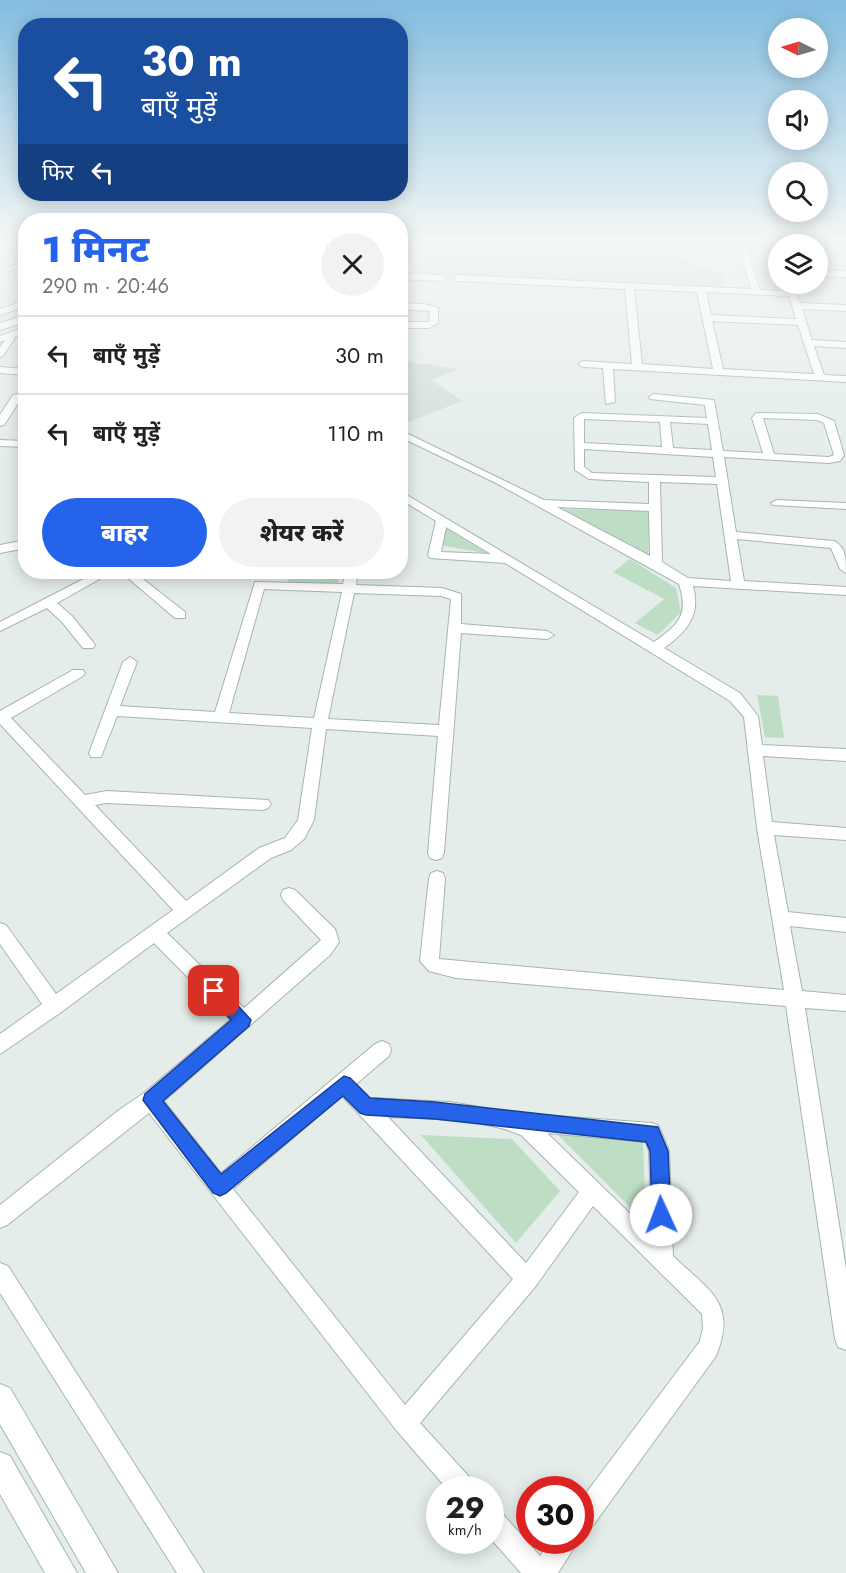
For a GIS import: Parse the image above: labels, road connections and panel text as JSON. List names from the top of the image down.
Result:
{
  "north": "left",
  "page": {
    "turn": ["30 m", "बाएँ मुड़ें"],
    "then": "फिर",
    "heading": ["1 मिनट", "290 m · 20:46"],
    "list": [
      {
        "name": "बाएँ मुड़ें",
        "value": "30 m"
      },
      {
        "name": "बाएँ मुड़ें",
        "value": "110 m"
      }
    ],
    "buttons": ["बाहर", "शेयर करें"],
    "speed": "29 km/h",
    "limit": "30"
  }
}
